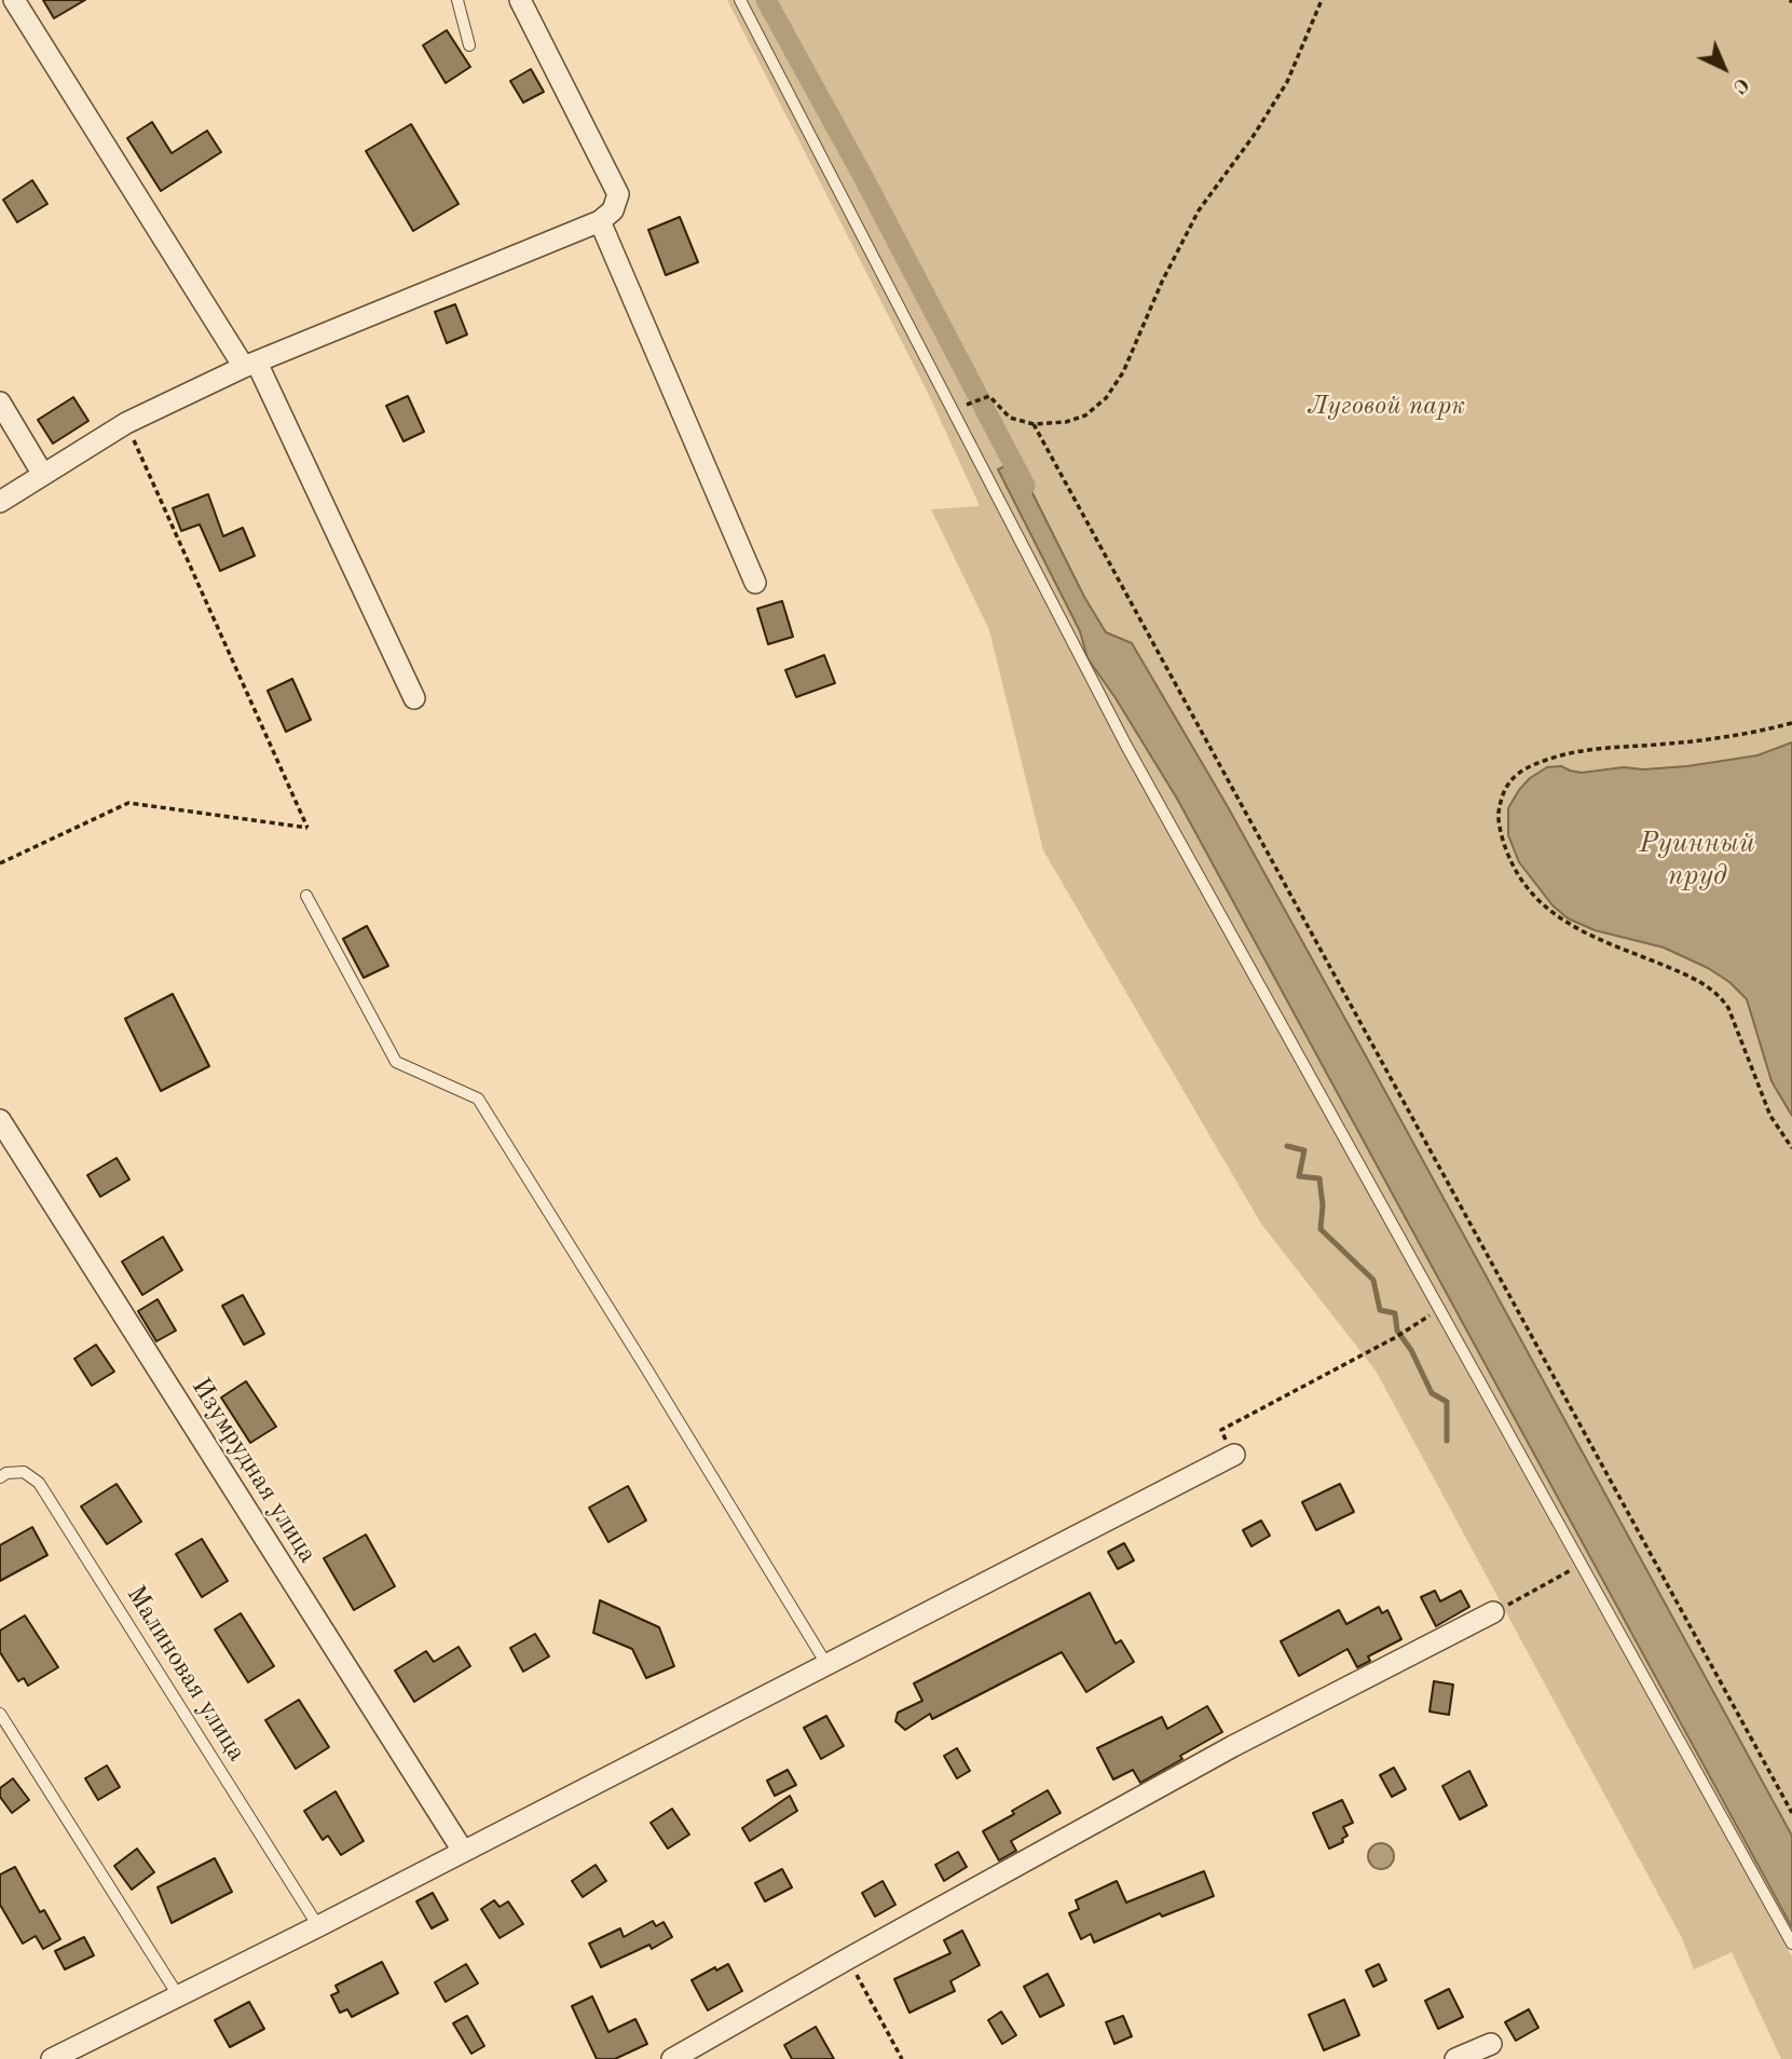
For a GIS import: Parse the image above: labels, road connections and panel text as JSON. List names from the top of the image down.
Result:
{
  "streets": {
    "street": ["Изумрудная улица"],
    "lane": ["Малиновая улица"]
  },
  "water": ["Руинный пруд"],
  "parks": ["Луговой парк"],
  "north": "bottom right"
}
